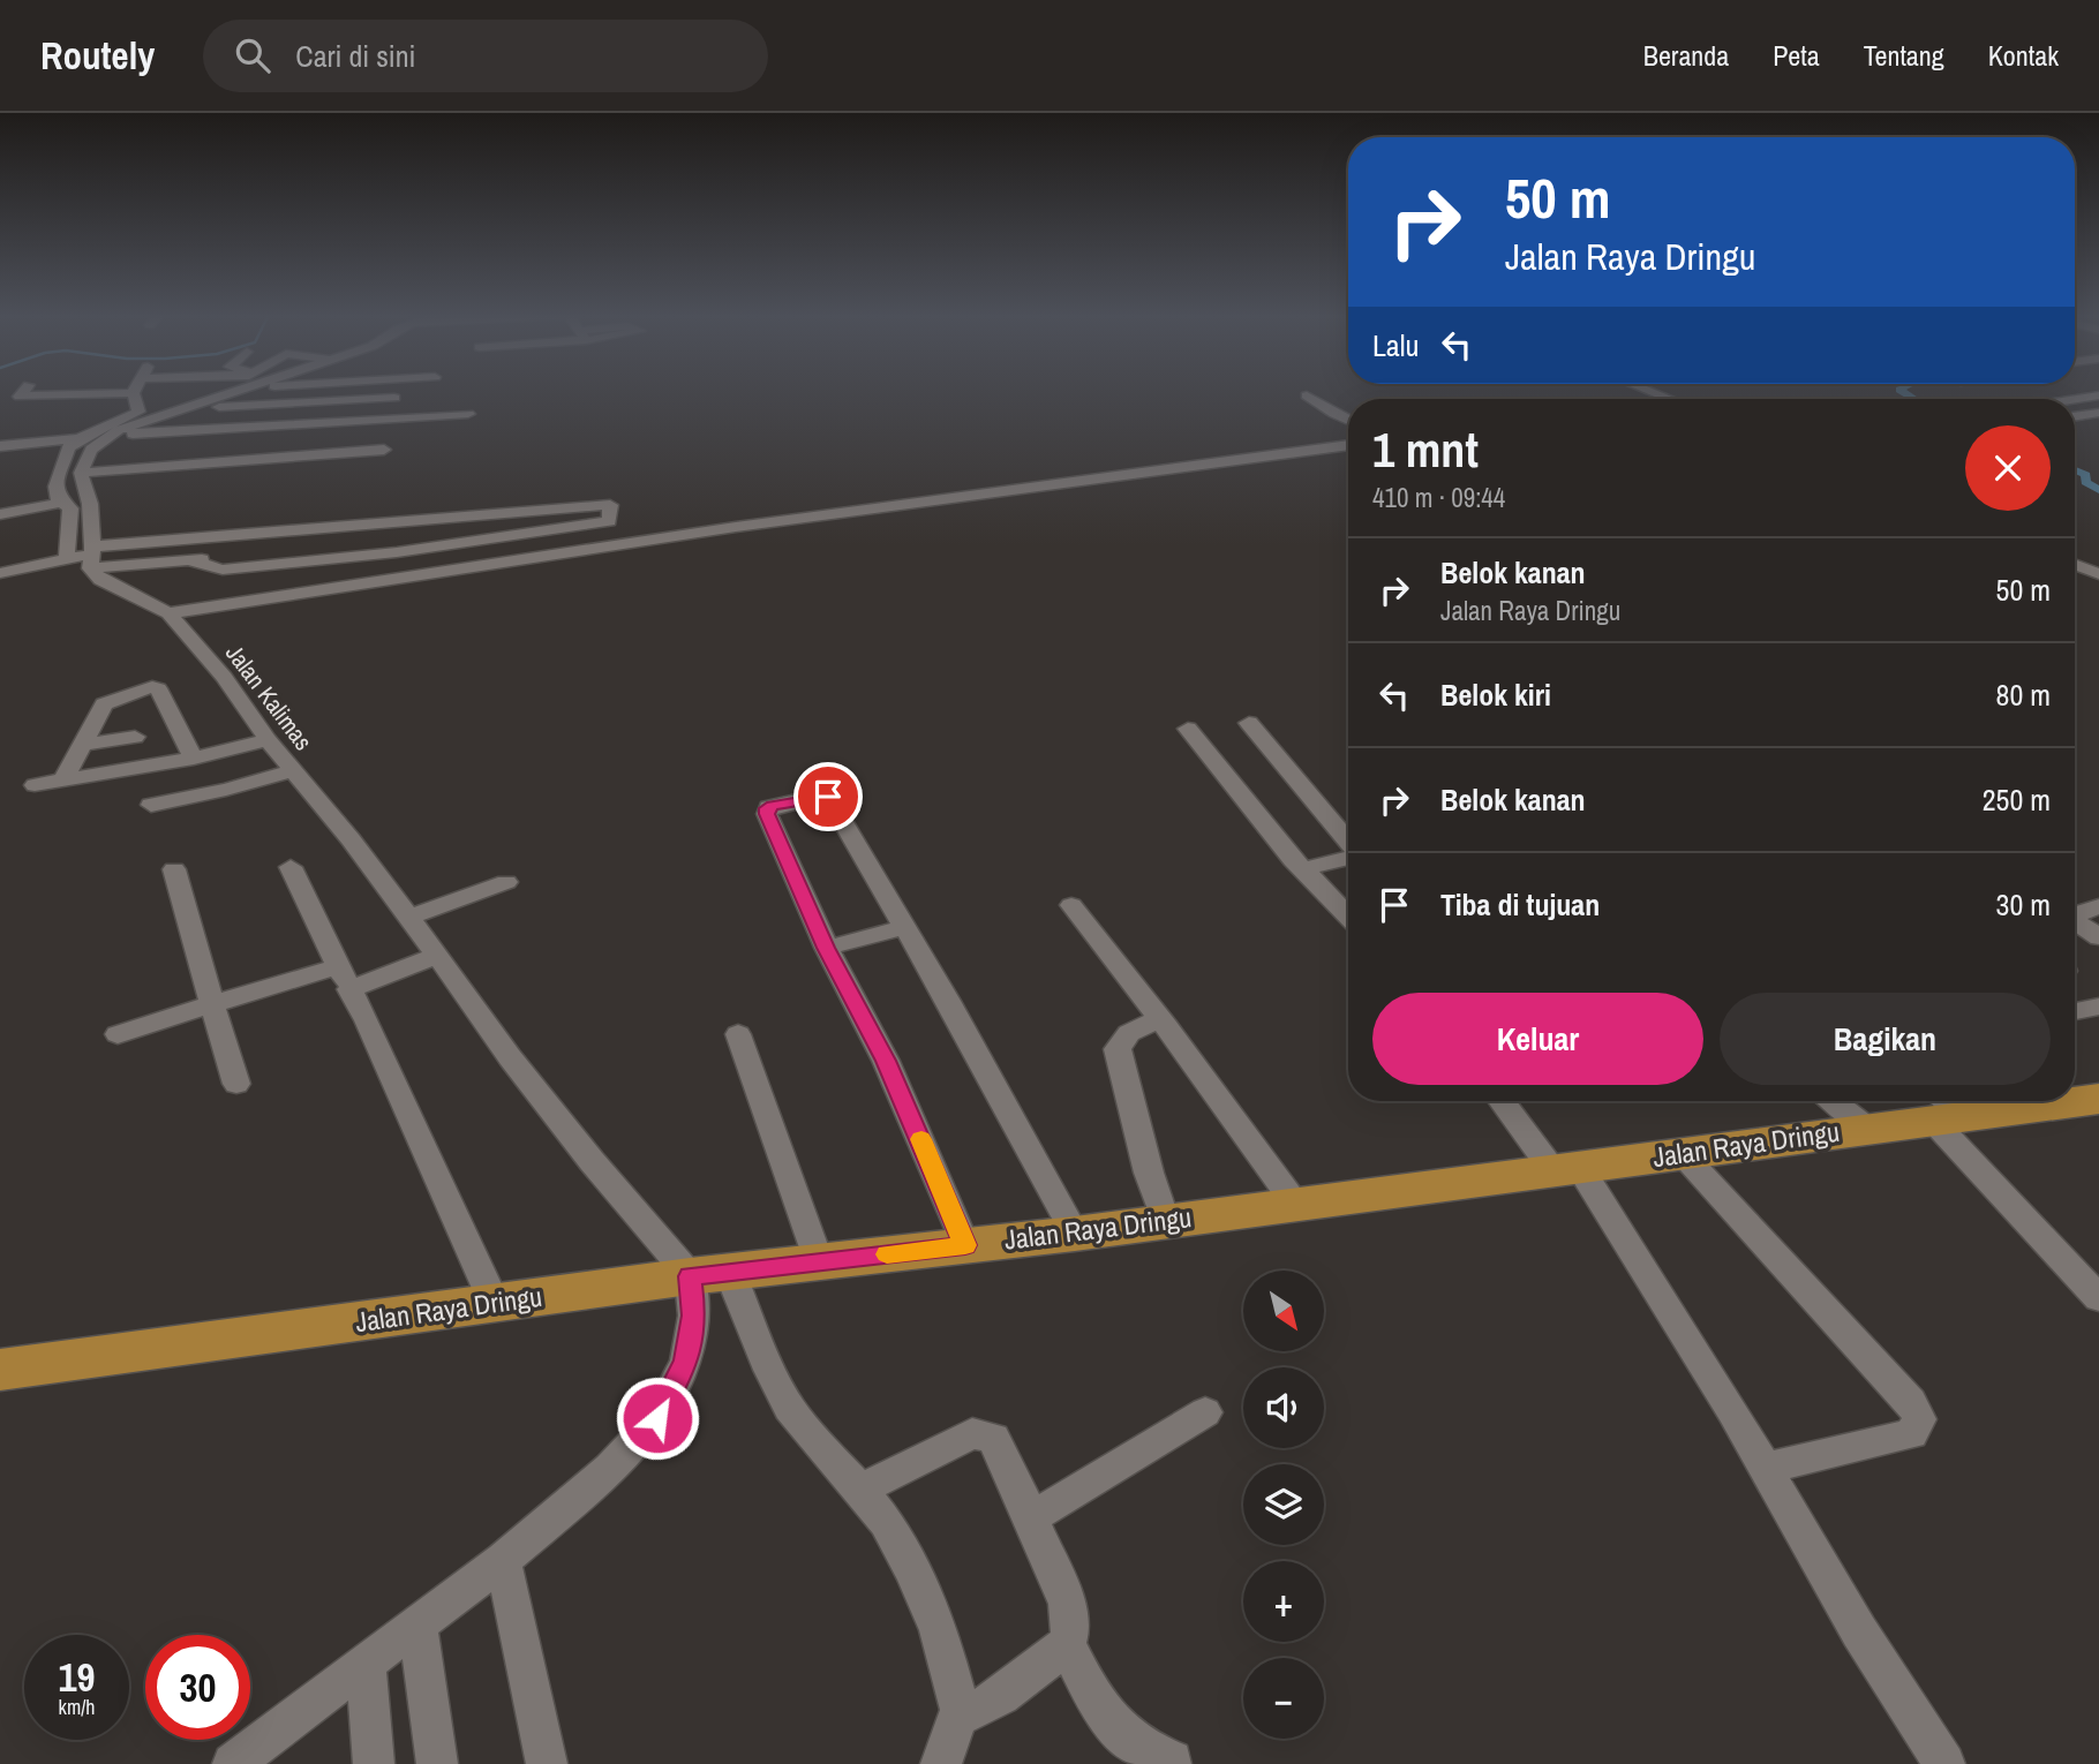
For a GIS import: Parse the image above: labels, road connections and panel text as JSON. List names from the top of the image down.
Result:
{
  "streets": {
    "highway": ["Jalan Raya Dringu"],
    "street": ["Jalan Kalimas"]
  },
  "crossings": [
    ["Jalan Kalimas", "Jalan Raya Dringu"]
  ],
  "north": "bottom right",
  "page": {
    "header": "Routely",
    "search": "Cari di sini",
    "nav": [
      "Beranda",
      "Peta",
      "Tentang",
      "Kontak"
    ],
    "turn": ["50 m", "Jalan Raya Dringu"],
    "then": "Lalu",
    "heading": ["1 mnt", "410 m · 09:44"],
    "list": [
      {
        "name": "Belok kanan",
        "note": "Jalan Raya Dringu",
        "value": "50 m"
      },
      {
        "name": "Belok kiri",
        "value": "80 m"
      },
      {
        "name": "Belok kanan",
        "value": "250 m"
      },
      {
        "name": "Tiba di tujuan",
        "value": "30 m"
      }
    ],
    "buttons": ["Keluar", "Bagikan"],
    "map_buttons": ["+", "−"],
    "speed": "19 km/h",
    "limit": "30"
  }
}
